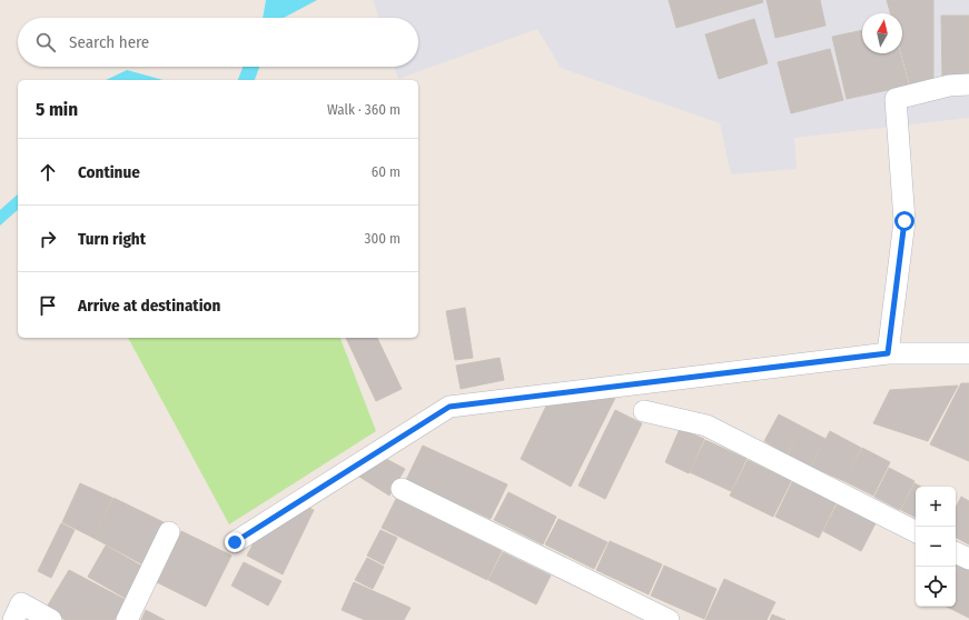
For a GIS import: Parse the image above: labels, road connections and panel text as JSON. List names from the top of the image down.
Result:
{
  "north": "top",
  "page": {
    "search": "Search here",
    "heading": ["5 min", "Walk · 360 m"],
    "list": [
      ["Continue", "60 m"],
      ["Turn right", "300 m"],
      "Arrive at destination"
    ],
    "map_buttons": ["+", "−"]
  }
}
